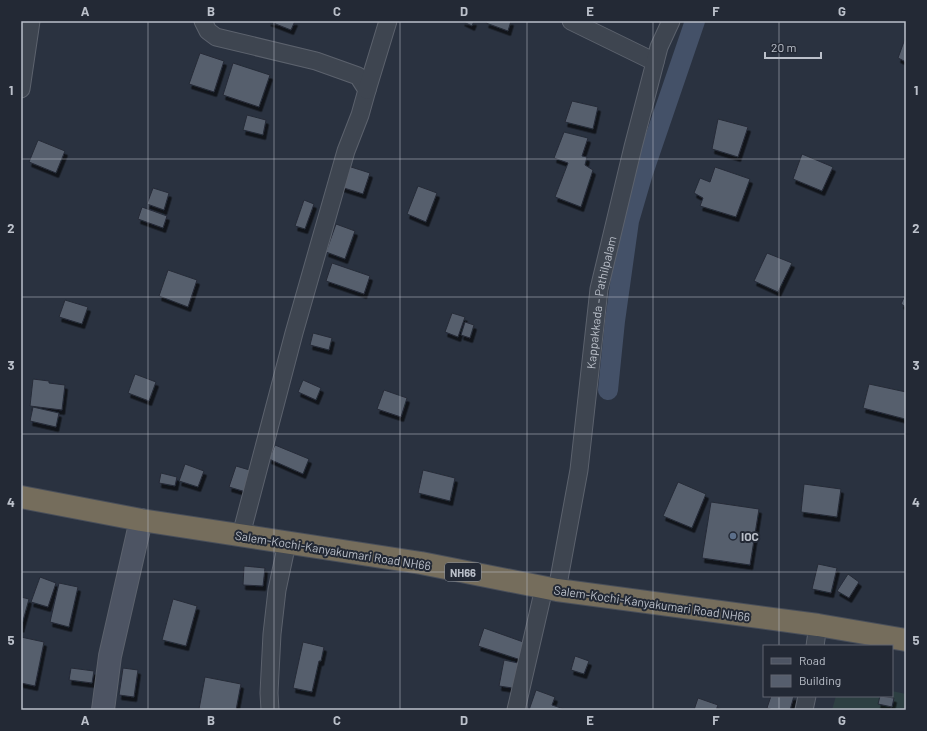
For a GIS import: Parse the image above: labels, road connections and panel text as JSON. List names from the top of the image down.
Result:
{
  "streets": {
    "highway": ["Salem-Kochi-Kanyakumari Road NH66", "NH66"],
    "street": ["Kappakkada - Pathilpalam"]
  },
  "crossings": [
    ["Kappakkada - Pathilpalam", "Salem-Kochi-Kanyakumari Road NH66"]
  ],
  "places": ["IOC"],
  "legend": ["Road", "Building"],
  "scale_bar": "20 m",
  "grid": {
    "columns": [
      "A",
      "B",
      "C",
      "D",
      "E",
      "F",
      "G"
    ],
    "rows": [
      "1",
      "2",
      "3",
      "4",
      "5"
    ]
  }
}
